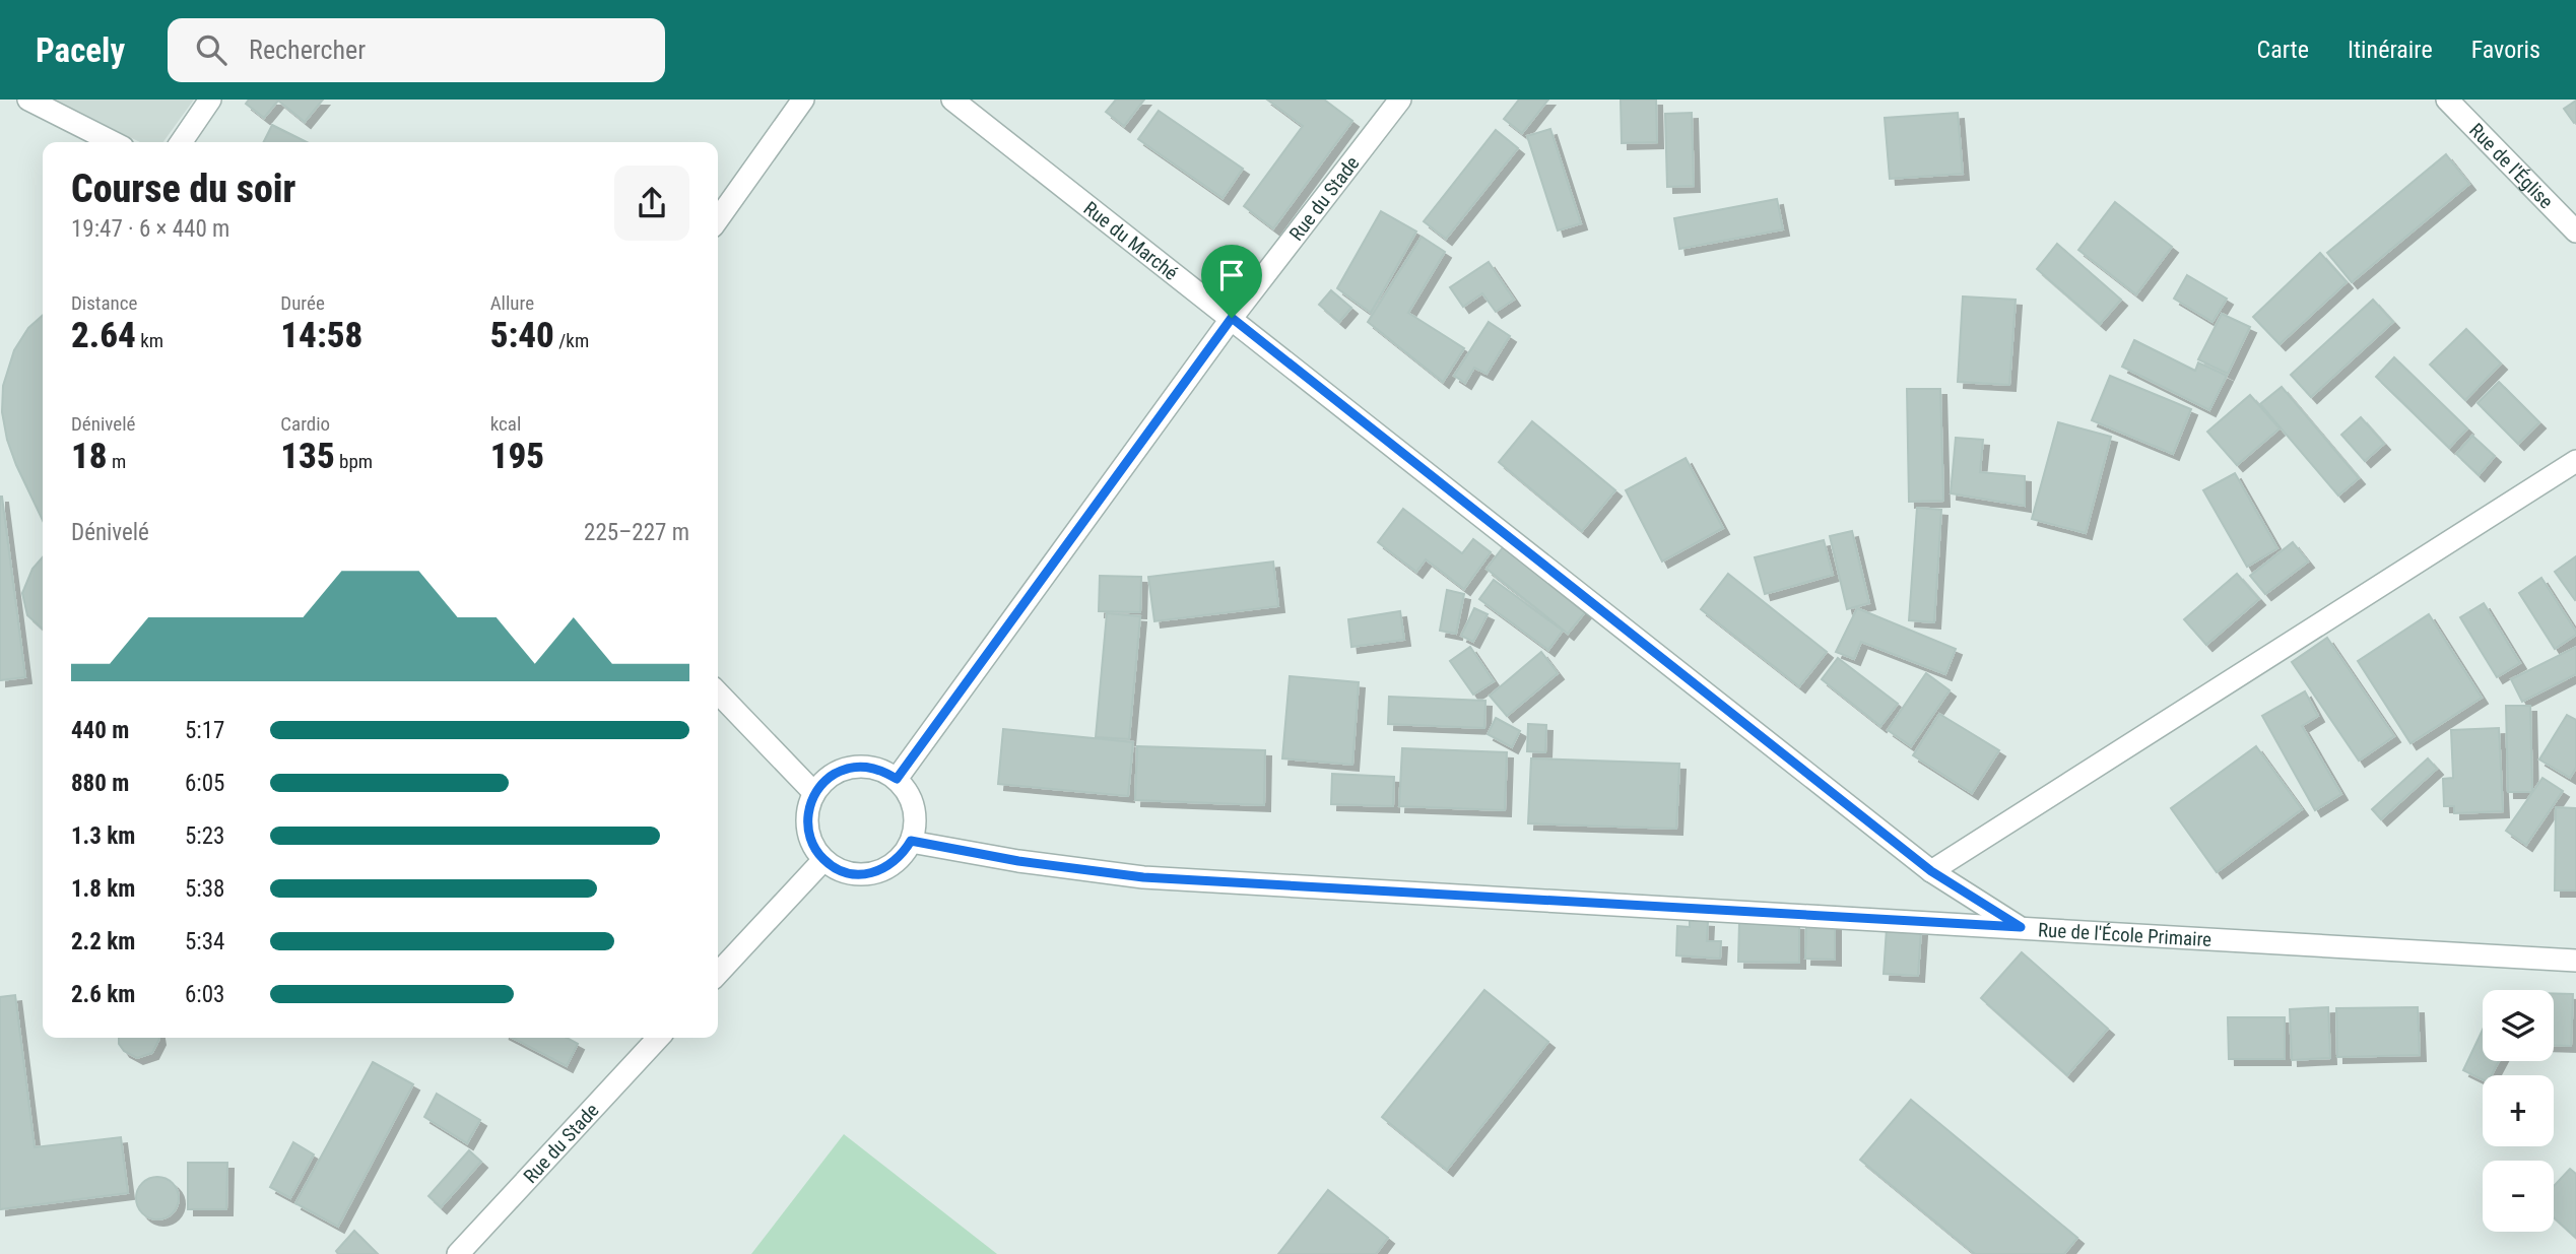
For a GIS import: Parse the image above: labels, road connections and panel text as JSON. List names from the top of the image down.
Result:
{
  "streets": {
    "street": [
      "Rue de l'Église",
      "Rue du Stade",
      "Rue du Marché",
      "Rue de l'École Primaire"
    ]
  },
  "crossings": [
    ["Rue du Stade", "Rue du Marché"],
    ["Rue du Stade", "Rue de l'École Primaire"],
    ["Rue du Marché", "Rue de l'École Primaire"]
  ],
  "page": {
    "header": "Pacely",
    "search": "Rechercher",
    "nav": ["Carte", "Itinéraire", "Favoris"],
    "heading": ["Course du soir", "19:47 · 6 × 440 m"],
    "stats": [
      ["Distance", "2.64 km"],
      ["Durée", "14:58"],
      ["Allure", "5:40 /km"],
      ["Dénivelé", "18 m"],
      ["Cardio", "135 bpm"],
      ["kcal", "195"]
    ],
    "chart": ["Dénivelé", "225–227 m"],
    "list": [
      {
        "name": "440 m",
        "note": "5:17"
      },
      {
        "name": "880 m",
        "note": "6:05"
      },
      {
        "name": "1.3 km",
        "note": "5:23"
      },
      {
        "name": "1.8 km",
        "note": "5:38"
      },
      {
        "name": "2.2 km",
        "note": "5:34"
      },
      {
        "name": "2.6 km",
        "note": "6:03"
      }
    ],
    "map_buttons": ["+", "−"]
  }
}
